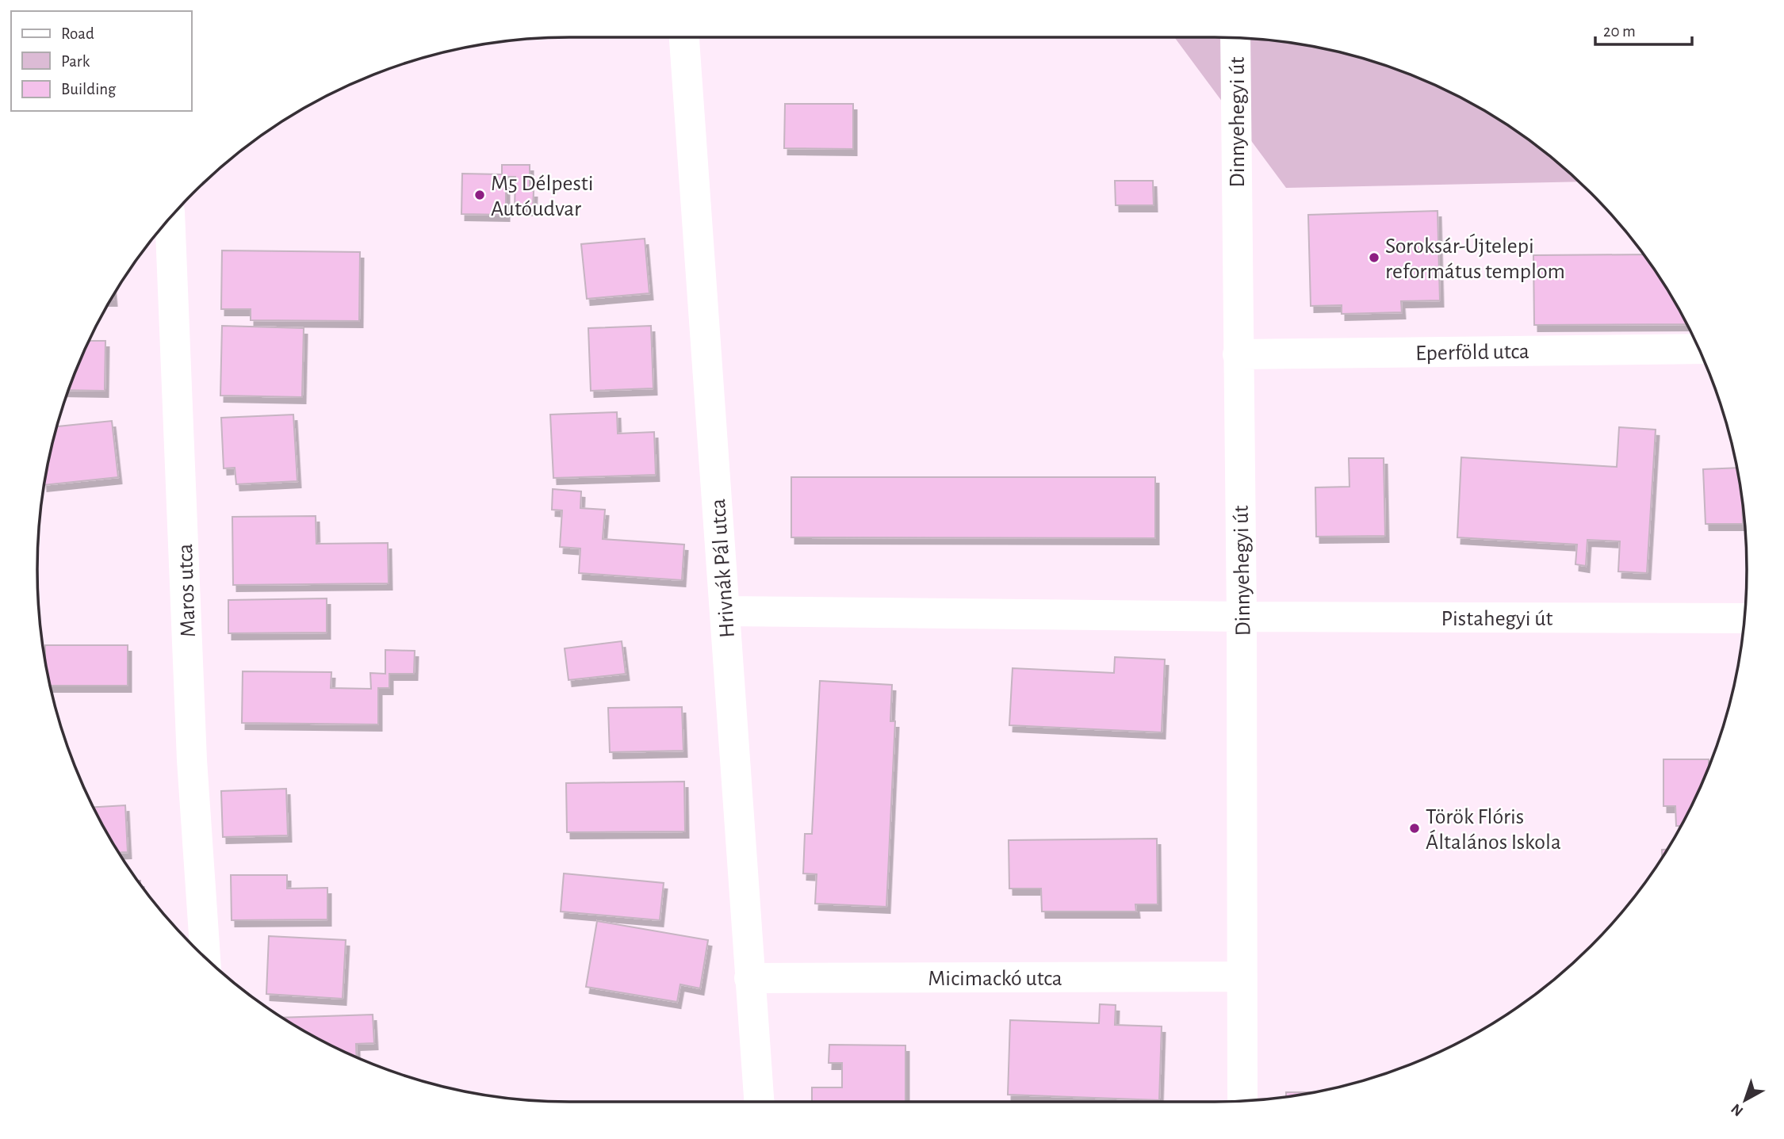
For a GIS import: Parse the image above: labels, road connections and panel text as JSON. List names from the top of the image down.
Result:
{
  "streets": {
    "street": [
      "Dinnyehegyi út",
      "Eperföld utca",
      "Hrivnák Pál utca",
      "Maros utca",
      "Pistahegyi út",
      "Micimackó utca"
    ]
  },
  "crossings": [
    ["Dinnyehegyi út", "Eperföld utca"],
    ["Dinnyehegyi út", "Pistahegyi út"],
    ["Dinnyehegyi út", "Micimackó utca"],
    ["Hrivnák Pál utca", "Pistahegyi út"],
    ["Hrivnák Pál utca", "Micimackó utca"]
  ],
  "places": ["M5 Délpesti Autóudvar", "Soroksár-Újtelepi református templom", "Török Flóris Általános Iskola"],
  "legend": ["Road", "Park", "Building"],
  "scale_bar": "20 m",
  "north": "bottom left"
}
